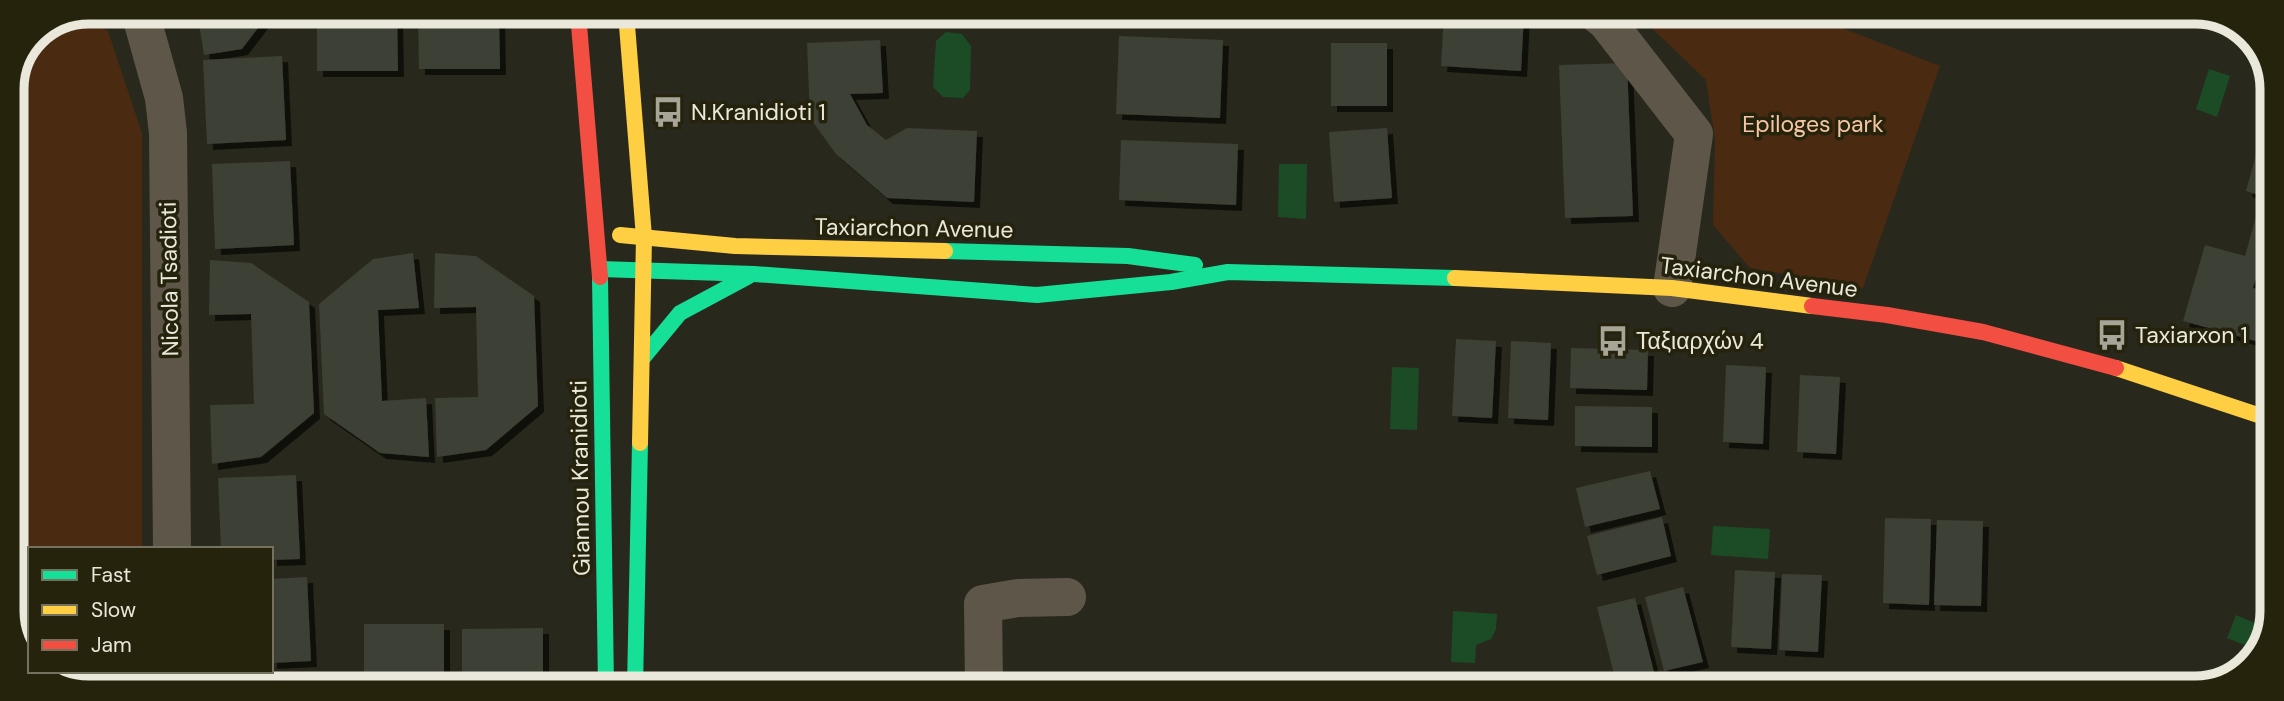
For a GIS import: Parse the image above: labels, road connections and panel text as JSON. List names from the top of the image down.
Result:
{
  "streets": {
    "main road": ["Taxiarchon Avenue", "Giannou Kranidioti"],
    "street": ["Nicola Tsadioti"]
  },
  "crossings": [
    ["Taxiarchon Avenue", "Giannou Kranidioti"]
  ],
  "parks": ["Epiloges park"],
  "places": {
    "bus stop": ["N.Kranidioti 1", "Taxiarxon 1", "Ταξιαρχών 4"]
  },
  "legend": ["Fast", "Slow", "Jam"]
}
